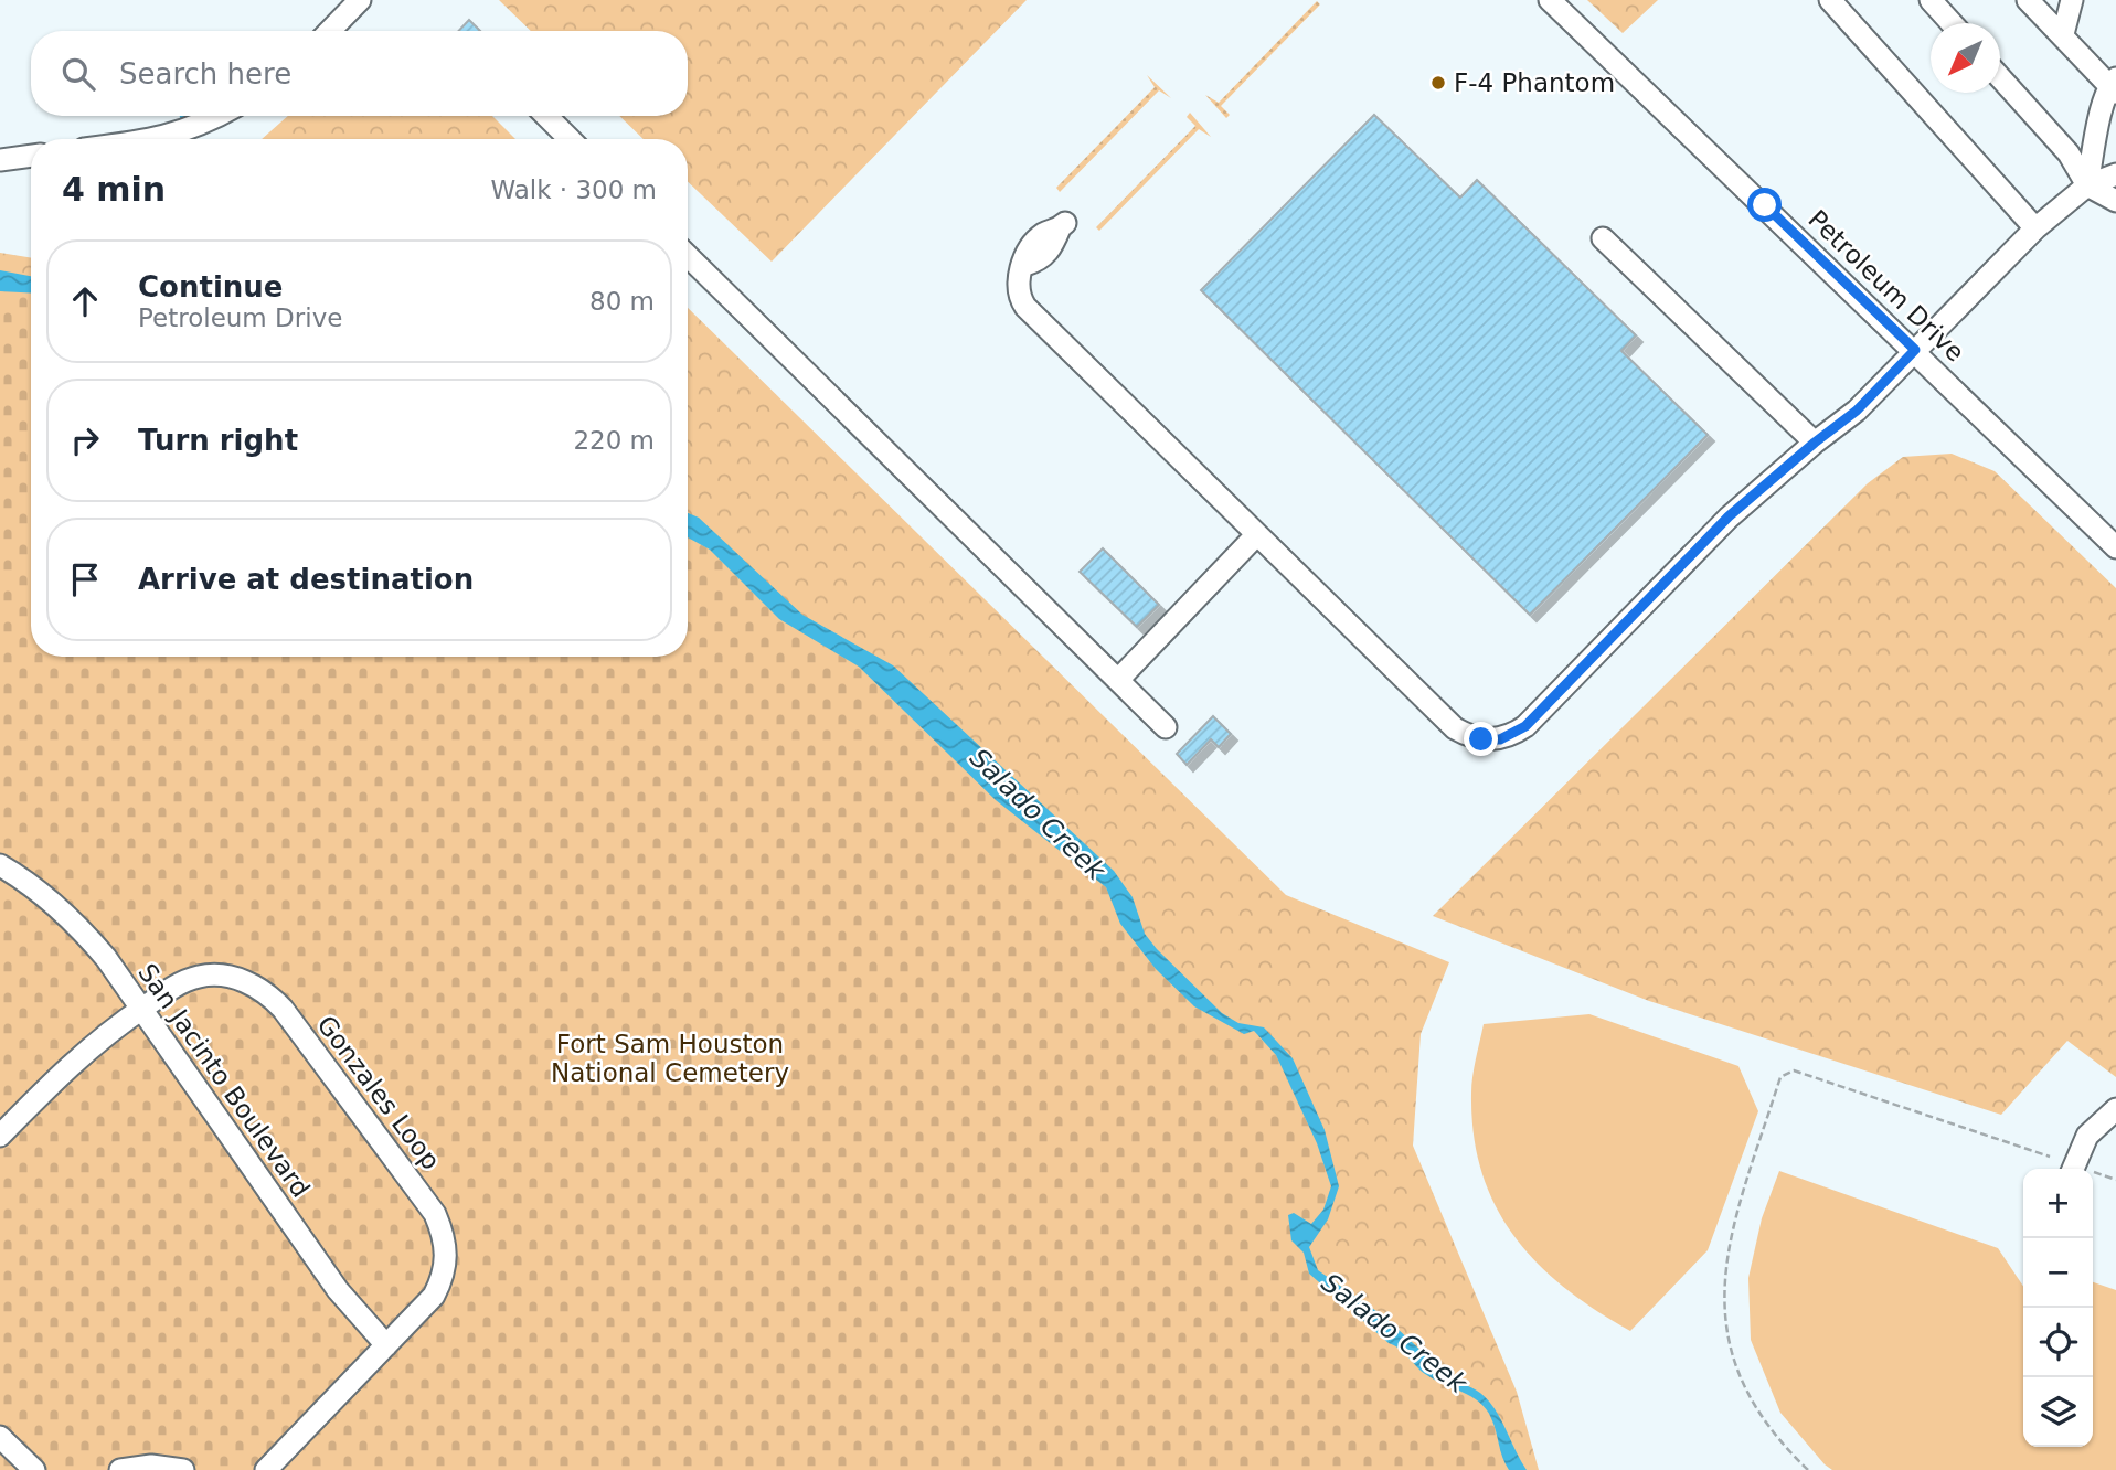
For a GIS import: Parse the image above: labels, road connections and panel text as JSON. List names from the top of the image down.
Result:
{
  "streets": {
    "street": ["Petroleum Drive", "San Jacinto Boulevard", "Gonzales Loop"]
  },
  "crossings": [
    ["San Jacinto Boulevard", "Gonzales Loop"]
  ],
  "water": ["Salado Creek"],
  "parks": ["Fort Sam Houston National Cemetery"],
  "places": ["F-4 Phantom"],
  "north": "bottom left",
  "page": {
    "search": "Search here",
    "heading": ["4 min", "Walk · 300 m"],
    "list": [
      ["Continue", "Petroleum Drive", "80 m"],
      ["Turn right", "220 m"],
      "Arrive at destination"
    ],
    "map_buttons": ["+", "−"]
  }
}
